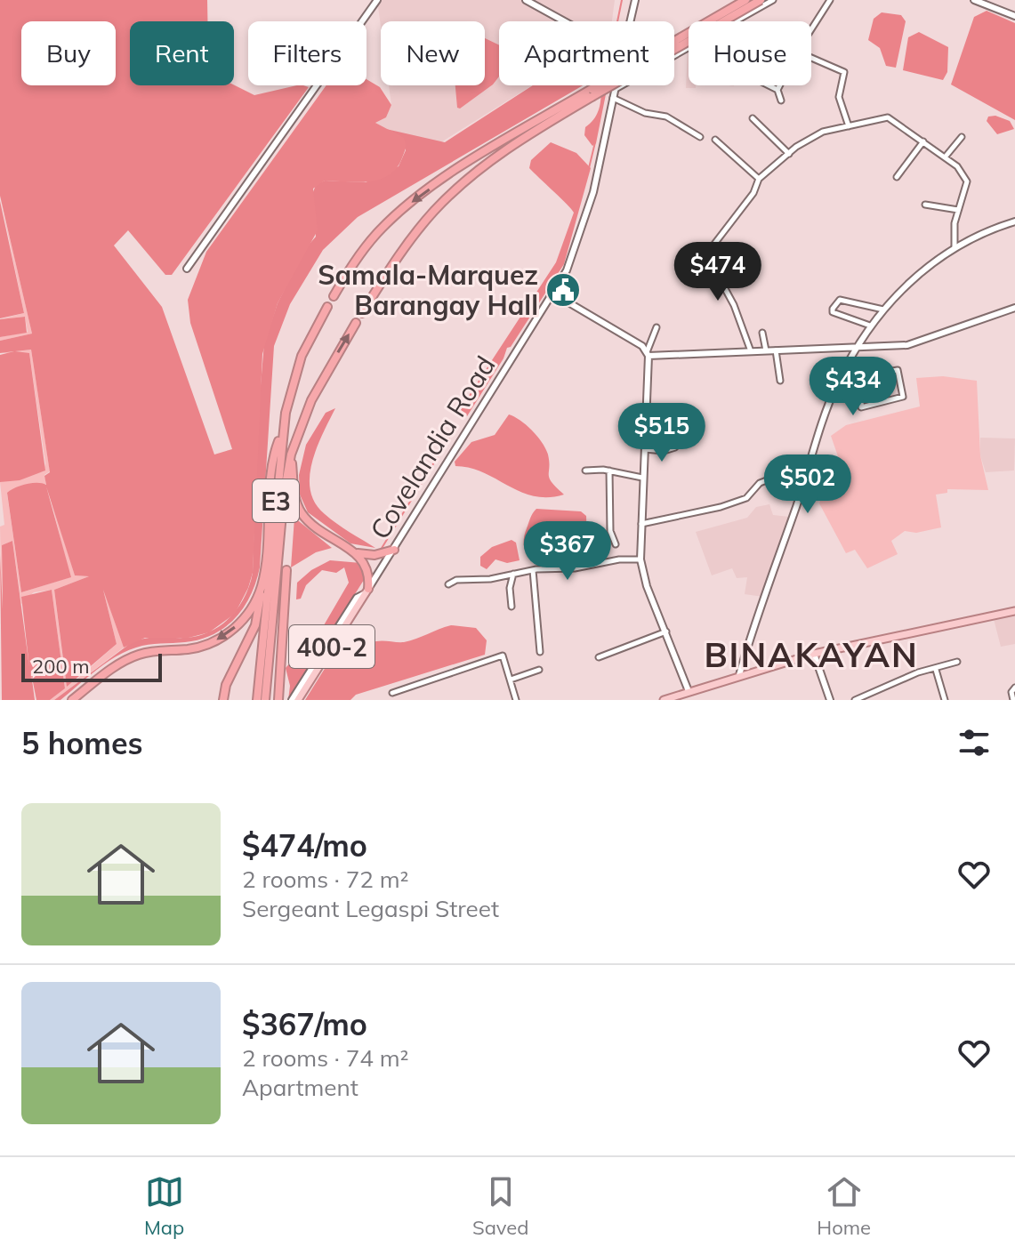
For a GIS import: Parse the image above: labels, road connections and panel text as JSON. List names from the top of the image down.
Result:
{
  "streets": {
    "highway": ["E3"],
    "main road": ["Covelandia Road", "400-2"]
  },
  "districts": ["BINAKAYAN"],
  "places": {
    "public building": ["Samala-Marquez Barangay Hall"]
  },
  "scale_bar": "200 m",
  "page": {
    "chip": [
      "Buy",
      "Rent",
      "Filters",
      "New",
      "Apartment",
      "House"
    ],
    "price": [
      "$474",
      "$434",
      "$515",
      "$502",
      "$367"
    ],
    "scale": "200 m",
    "heading": "5 homes",
    "list": [
      {
        "name": "$474/mo",
        "note": "2 rooms · 72 m² · Sergeant Legaspi Street"
      },
      {
        "name": "$367/mo",
        "note": "2 rooms · 74 m² · Apartment"
      }
    ],
    "tabs": ["Map", "Saved", "Home"]
  }
}
